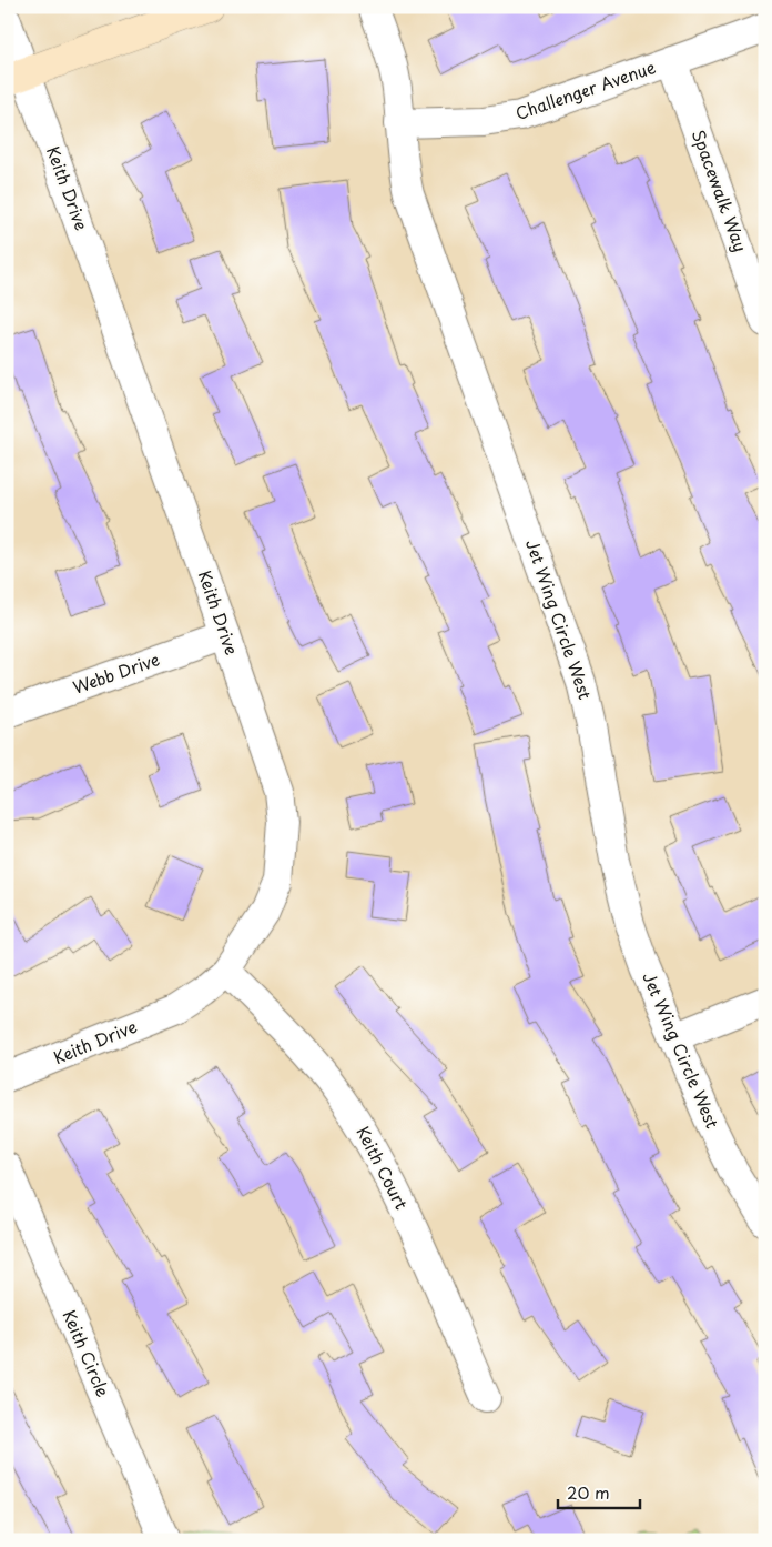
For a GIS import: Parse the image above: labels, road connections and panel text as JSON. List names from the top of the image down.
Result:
{
  "streets": {
    "street": [
      "Challenger Avenue",
      "Keith Drive",
      "Spacewalk Way",
      "Jet Wing Circle West",
      "Webb Drive",
      "Keith Court",
      "Keith Circle"
    ]
  },
  "crossings": [
    ["Challenger Avenue", "Spacewalk Way"],
    ["Challenger Avenue", "Jet Wing Circle West"],
    ["Keith Drive", "Webb Drive"],
    ["Keith Drive", "Keith Court"]
  ],
  "scale_bar": "20 m"
}
